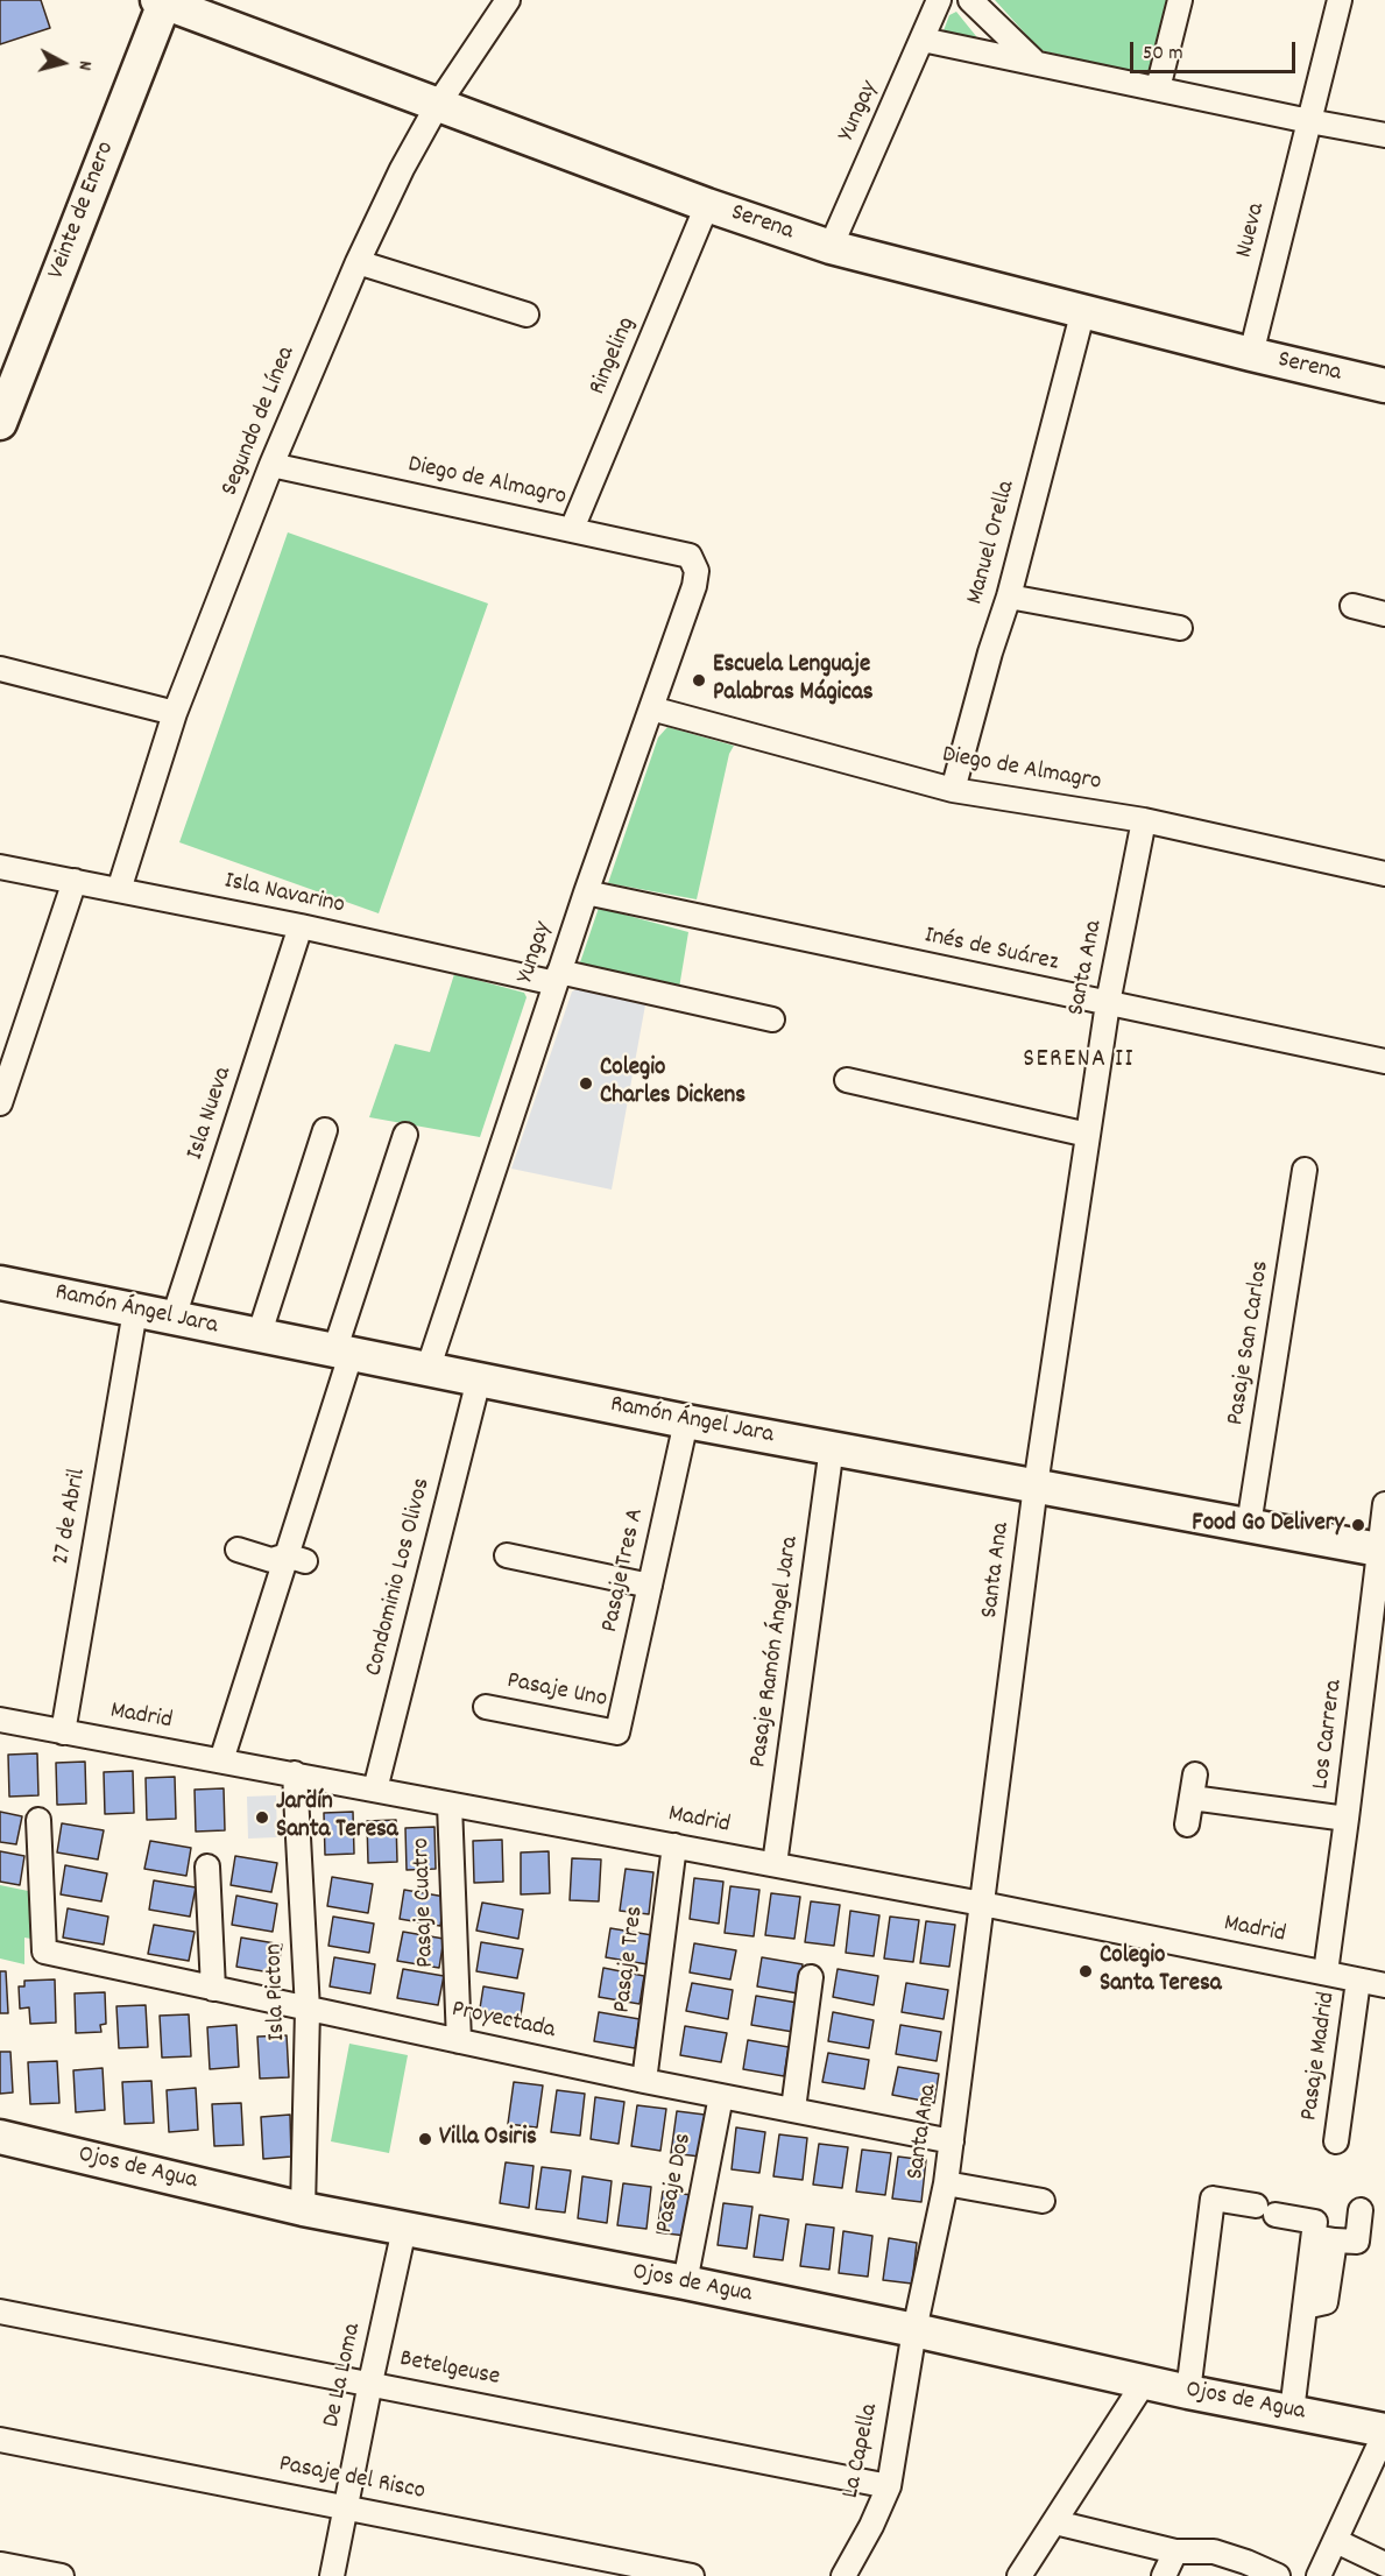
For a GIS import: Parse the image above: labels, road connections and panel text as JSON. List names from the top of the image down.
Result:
{
  "streets": {
    "street": [
      "Yungay",
      "Veinte de Enero",
      "Serena",
      "Nueva",
      "Ringeling",
      "Segundo de Línea",
      "Diego de Almagro",
      "Manuel Orella",
      "Isla Navarino",
      "Inés de Suárez",
      "Santa Ana",
      "Isla Nueva",
      "Ramón Ángel Jara",
      "Pasaje San Carlos",
      "27 de Abril",
      "Pasaje Tres A",
      "Condominio Los Olivos",
      "Pasaje Ramón Ángel Jara",
      "Pasaje Uno",
      "Madrid",
      "Los Carrera",
      "Pasaje Cuatro",
      "Pasaje Tres",
      "Isla Picton",
      "Proyectada",
      "Pasaje Madrid",
      "Ojos de Agua",
      "Pasaje Dos",
      "Betelgeuse",
      "De La Loma",
      "La Capella",
      "Pasaje del Risco"
    ]
  },
  "crossings": [
    ["Yungay", "Serena"],
    ["Yungay", "Diego de Almagro"],
    ["Yungay", "Isla Navarino"],
    ["Yungay", "Inés de Suárez"],
    ["Yungay", "Ramón Ángel Jara"],
    ["Veinte de Enero", "Serena"],
    ["Serena", "Nueva"],
    ["Serena", "Ringeling"],
    ["Serena", "Segundo de Línea"],
    ["Serena", "Manuel Orella"],
    ["Ringeling", "Diego de Almagro"],
    ["Segundo de Línea", "Diego de Almagro"],
    ["Segundo de Línea", "Isla Navarino"],
    ["Diego de Almagro", "Manuel Orella"],
    ["Diego de Almagro", "Santa Ana"],
    ["Isla Navarino", "Isla Nueva"],
    ["Inés de Suárez", "Santa Ana"],
    ["Santa Ana", "Ramón Ángel Jara"],
    ["Santa Ana", "Madrid"],
    ["Santa Ana", "Proyectada"],
    ["Santa Ana", "Ojos de Agua"],
    ["Santa Ana", "La Capella"],
    ["Isla Nueva", "Ramón Ángel Jara"],
    ["Ramón Ángel Jara", "Pasaje San Carlos"],
    ["Ramón Ángel Jara", "27 de Abril"],
    ["Ramón Ángel Jara", "Pasaje Tres A"],
    ["Ramón Ángel Jara", "Condominio Los Olivos"],
    ["Ramón Ángel Jara", "Pasaje Ramón Ángel Jara"],
    ["Ramón Ángel Jara", "Los Carrera"],
    ["27 de Abril", "Madrid"],
    ["Pasaje Tres A", "Pasaje Uno"],
    ["Condominio Los Olivos", "Madrid"],
    ["Pasaje Ramón Ángel Jara", "Madrid"],
    ["Madrid", "Los Carrera"],
    ["Madrid", "Pasaje Cuatro"],
    ["Madrid", "Pasaje Tres"],
    ["Madrid", "Isla Picton"],
    ["Madrid", "Pasaje Madrid"],
    ["Pasaje Cuatro", "Proyectada"],
    ["Pasaje Tres", "Proyectada"],
    ["Isla Picton", "Proyectada"],
    ["Isla Picton", "Ojos de Agua"],
    ["Proyectada", "Pasaje Dos"],
    ["Ojos de Agua", "Pasaje Dos"],
    ["Ojos de Agua", "De La Loma"],
    ["Ojos de Agua", "La Capella"],
    ["Betelgeuse", "De La Loma"],
    ["Betelgeuse", "La Capella"],
    ["De La Loma", "Pasaje del Risco"]
  ],
  "districts": ["SERENA II"],
  "places": [
    "Escuela Lenguaje Palabras Mágicas",
    "Colegio Charles Dickens",
    "Food Go Delivery",
    "Jardín Santa Teresa",
    "Colegio Santa Teresa",
    "Villa Osiris"
  ],
  "scale_bar": "50 m",
  "north": "right"
}
